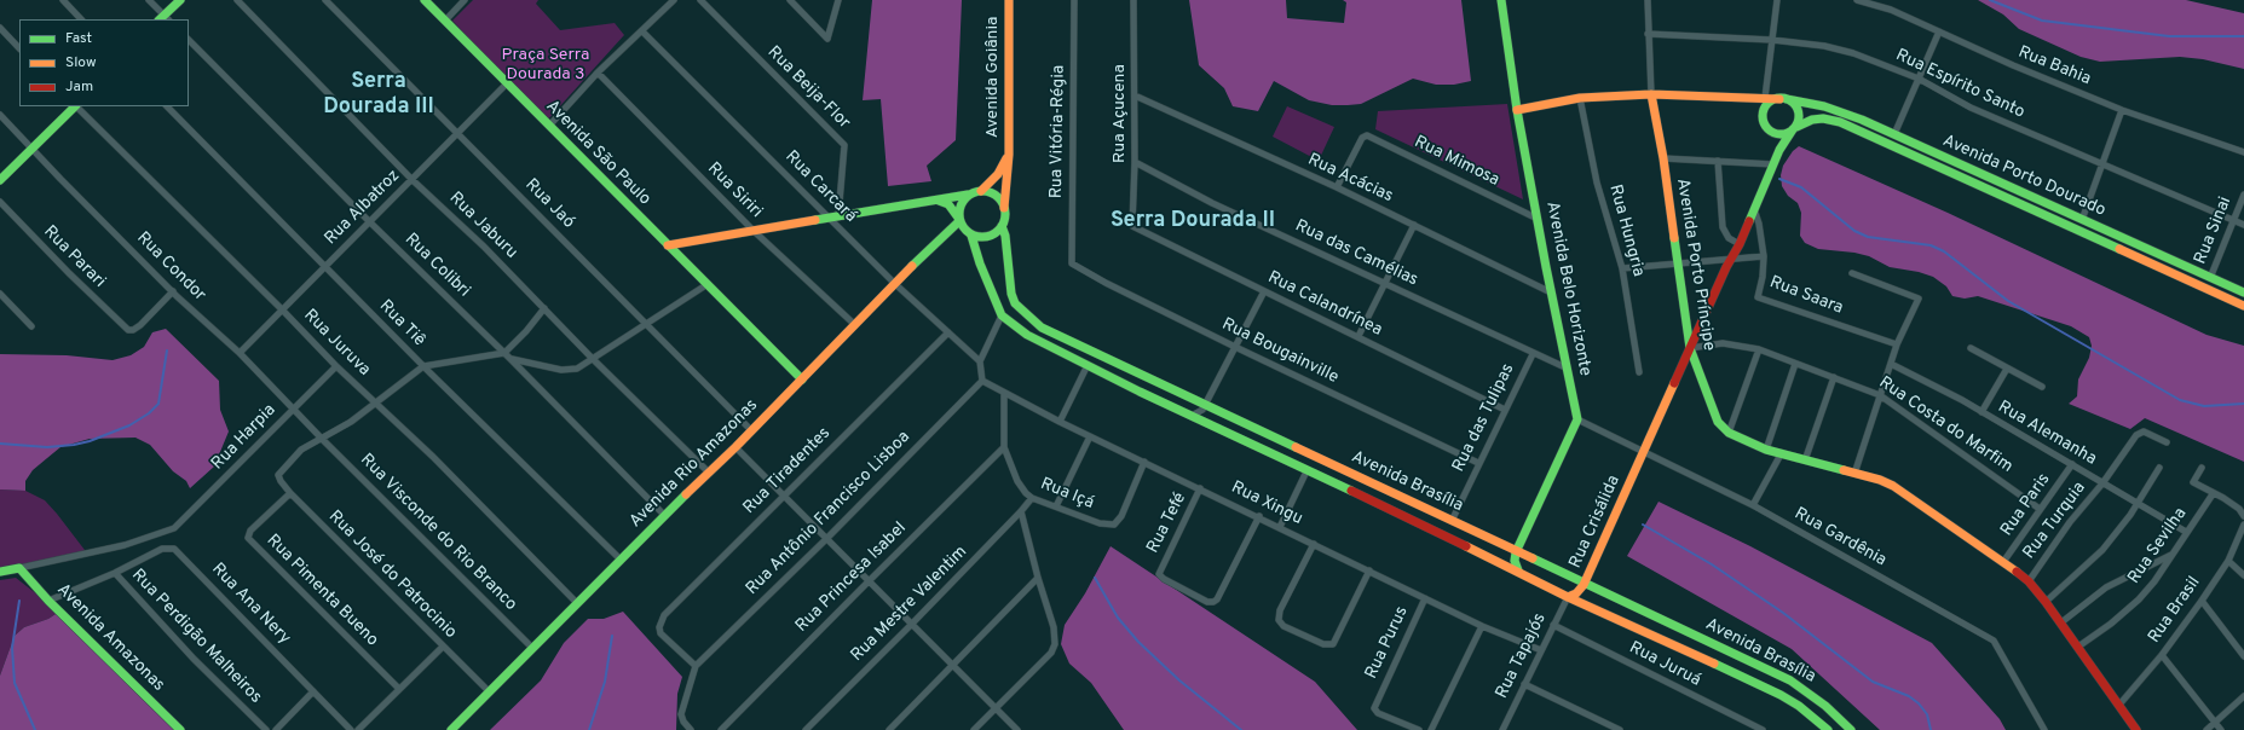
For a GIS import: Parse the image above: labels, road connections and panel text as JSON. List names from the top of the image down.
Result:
{
  "streets": {
    "street": [
      "Rua Bahia",
      "Avenida Goiânia",
      "Rua Espírito Santo",
      "Rua Beija-Flor",
      "Rua Açucena",
      "Rua Vitória-Régia",
      "Avenida São Paulo",
      "Rua Mimosa",
      "Avenida Porto Dourado",
      "Rua Acácias",
      "Rua Carcará",
      "Rua Siriri",
      "Rua Jaó",
      "Rua Albatroz",
      "Rua Jaburu",
      "Rua Hungria",
      "Rua Sinai",
      "Rua das Camélias",
      "Rua Parari",
      "Avenida Porto Príncipe",
      "Rua Colibri",
      "Rua Condor",
      "Avenida Belo Horizonte",
      "Rua Saara",
      "Rua Calandrínea",
      "Rua Tiê",
      "Rua Juruva",
      "Rua Bougainville",
      "Rua das Tulipas",
      "Rua Costa do Marfim",
      "Rua Alemanha",
      "Rua Harpia",
      "Avenida Rio Amazonas",
      "Rua Tiradentes",
      "Avenida Brasília",
      "Rua Içá",
      "Rua Xingu",
      "Rua Paris",
      "Rua Antônio Francisco Lisboa",
      "Rua Turquia",
      "Rua Crisálida",
      "Rua Tefé",
      "Rua Visconde do Rio Branco",
      "Rua Gardênia",
      "Rua Sevilha",
      "Rua José do Patrocinio",
      "Rua Princesa Isabel",
      "Rua Pimenta Bueno",
      "Rua Ana Nery",
      "Rua Mestre Valentim",
      "Rua Brasil",
      "Rua Perdigão Malheiros",
      "Avenida Amazonas",
      "Rua Purus",
      "Rua Tapajós",
      "Rua Juruá"
    ]
  },
  "crossings": [
    ["Avenida Goiânia", "Avenida Rio Amazonas"],
    ["Avenida Goiânia", "Avenida Brasília"],
    ["Rua Espírito Santo", "Rua Sinai"],
    ["Rua Beija-Flor", "Rua Carcará"],
    ["Rua Açucena", "Rua Acácias"],
    ["Rua Açucena", "Rua das Camélias"],
    ["Rua Açucena", "Rua Calandrínea"],
    ["Rua Vitória-Régia", "Rua Bougainville"],
    ["Avenida São Paulo", "Rua Albatroz"],
    ["Avenida São Paulo", "Avenida Rio Amazonas"],
    ["Rua Mimosa", "Rua Acácias"],
    ["Rua Mimosa", "Avenida Belo Horizonte"],
    ["Avenida Porto Dourado", "Rua Hungria"],
    ["Avenida Porto Dourado", "Rua Sinai"],
    ["Avenida Porto Dourado", "Avenida Porto Príncipe"],
    ["Avenida Porto Dourado", "Avenida Belo Horizonte"],
    ["Avenida Porto Dourado", "Rua Crisálida"],
    ["Rua Acácias", "Avenida Belo Horizonte"],
    ["Rua Carcará", "Avenida Rio Amazonas"],
    ["Rua Carcará", "Rua Tiradentes"],
    ["Rua Siriri", "Avenida Rio Amazonas"],
    ["Rua Jaó", "Rua Albatroz"],
    ["Rua Jaó", "Avenida Rio Amazonas"],
    ["Rua Albatroz", "Rua Jaburu"],
    ["Rua Albatroz", "Rua Colibri"],
    ["Rua Albatroz", "Rua Condor"],
    ["Rua Albatroz", "Rua Tiê"],
    ["Rua Albatroz", "Rua Juruva"],
    ["Rua Jaburu", "Avenida Rio Amazonas"],
    ["Rua das Camélias", "Avenida Belo Horizonte"],
    ["Rua das Camélias", "Rua das Tulipas"],
    ["Rua Parari", "Rua Condor"],
    ["Avenida Porto Príncipe", "Rua Costa do Marfim"],
    ["Avenida Porto Príncipe", "Rua Paris"],
    ["Avenida Porto Príncipe", "Rua Turquia"],
    ["Avenida Porto Príncipe", "Rua Crisálida"],
    ["Avenida Porto Príncipe", "Rua Sevilha"],
    ["Avenida Porto Príncipe", "Rua Brasil"],
    ["Rua Colibri", "Avenida Rio Amazonas"],
    ["Rua Condor", "Rua Harpia"],
    ["Rua Condor", "Rua Visconde do Rio Branco"],
    ["Rua Condor", "Rua José do Patrocinio"],
    ["Avenida Belo Horizonte", "Rua Gardênia"],
    ["Rua Saara", "Rua Crisálida"],
    ["Rua Calandrínea", "Rua das Tulipas"],
    ["Rua Tiê", "Avenida Rio Amazonas"],
    ["Rua Juruva", "Rua Harpia"],
    ["Rua Juruva", "Avenida Rio Amazonas"],
    ["Rua Bougainville", "Rua das Tulipas"],
    ["Rua das Tulipas", "Avenida Brasília"],
    ["Rua Costa do Marfim", "Rua Paris"],
    ["Rua Costa do Marfim", "Rua Crisálida"],
    ["Rua Alemanha", "Rua Paris"],
    ["Rua Alemanha", "Rua Turquia"],
    ["Rua Alemanha", "Rua Sevilha"],
    ["Rua Harpia", "Avenida Amazonas"],
    ["Avenida Rio Amazonas", "Avenida Brasília"],
    ["Avenida Rio Amazonas", "Rua Visconde do Rio Branco"],
    ["Avenida Rio Amazonas", "Rua José do Patrocinio"],
    ["Rua Tiradentes", "Rua Antônio Francisco Lisboa"],
    ["Avenida Brasília", "Rua Crisálida"],
    ["Avenida Brasília", "Rua Tapajós"],
    ["Rua Içá", "Rua Xingu"],
    ["Rua Içá", "Rua Princesa Isabel"],
    ["Rua Içá", "Rua Mestre Valentim"],
    ["Rua Xingu", "Rua Antônio Francisco Lisboa"],
    ["Rua Xingu", "Rua Tefé"],
    ["Rua Xingu", "Rua Purus"],
    ["Rua Xingu", "Rua Tapajós"],
    ["Rua Crisálida", "Rua Gardênia"],
    ["Rua Crisálida", "Rua Tapajós"],
    ["Rua Visconde do Rio Branco", "Rua José do Patrocinio"],
    ["Rua José do Patrocinio", "Rua Pimenta Bueno"],
    ["Rua Ana Nery", "Rua Perdigão Malheiros"],
    ["Rua Perdigão Malheiros", "Avenida Amazonas"],
    ["Rua Tapajós", "Rua Juruá"]
  ],
  "districts": ["Serra Dourada III", "Serra Dourada II"],
  "parks": ["Praça Serra Dourada 3"],
  "legend": ["Fast", "Slow", "Jam"]
}
